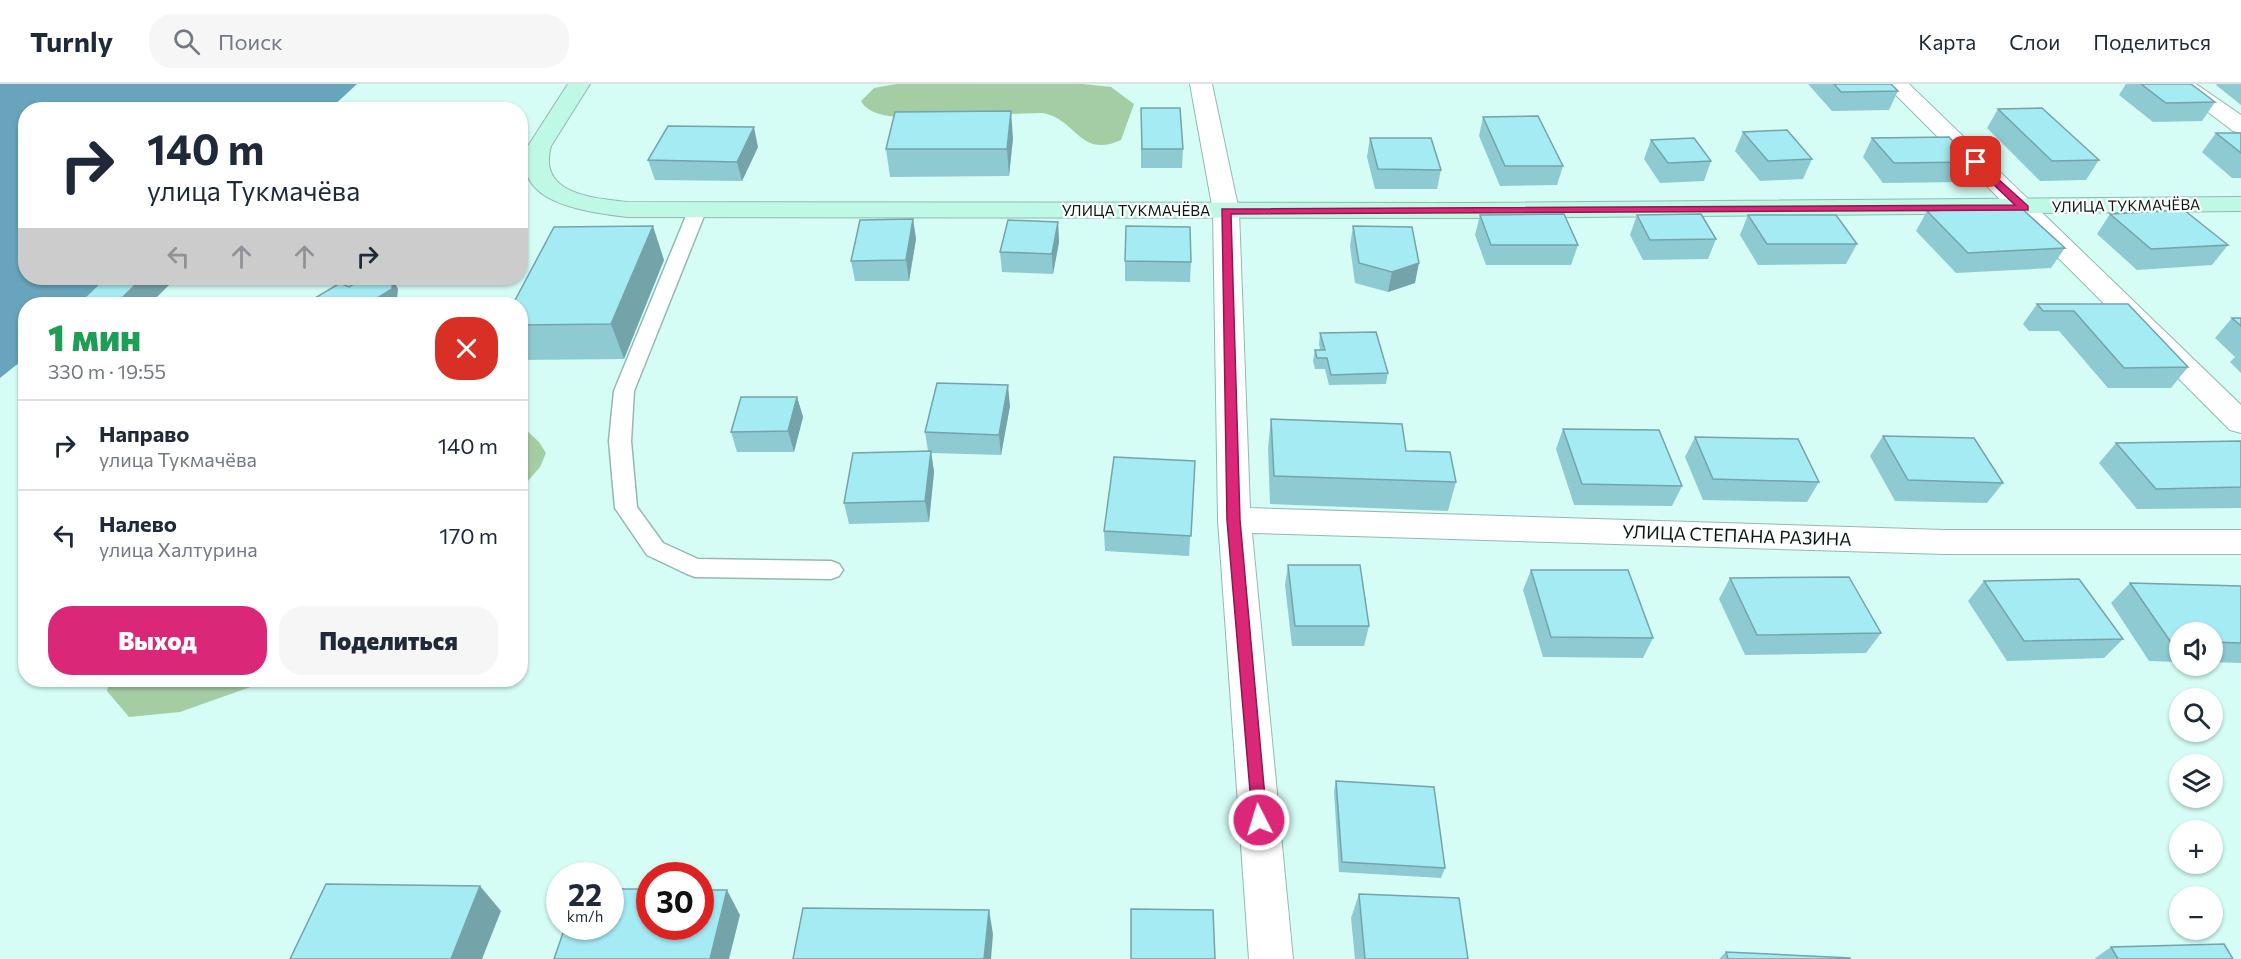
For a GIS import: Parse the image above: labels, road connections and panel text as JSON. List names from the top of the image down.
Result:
{
  "streets": {
    "street": ["УЛИЦА ТУКМАЧЁВА", "УЛИЦА СТЕПАНА РАЗИНА"]
  },
  "page": {
    "header": "Turnly",
    "search": "Поиск",
    "nav": ["Карта", "Слои", "Поделиться"],
    "turn": ["140 m", "улица Тукмачёва"],
    "heading": ["1 мин", "330 m · 19:55"],
    "list": [
      {
        "name": "Направо",
        "note": "улица Тукмачёва",
        "value": "140 m"
      },
      {
        "name": "Налево",
        "note": "улица Халтурина",
        "value": "170 m"
      }
    ],
    "buttons": ["Выход", "Поделиться"],
    "map_buttons": ["+", "−"],
    "speed": "22 km/h",
    "limit": "30"
  }
}
